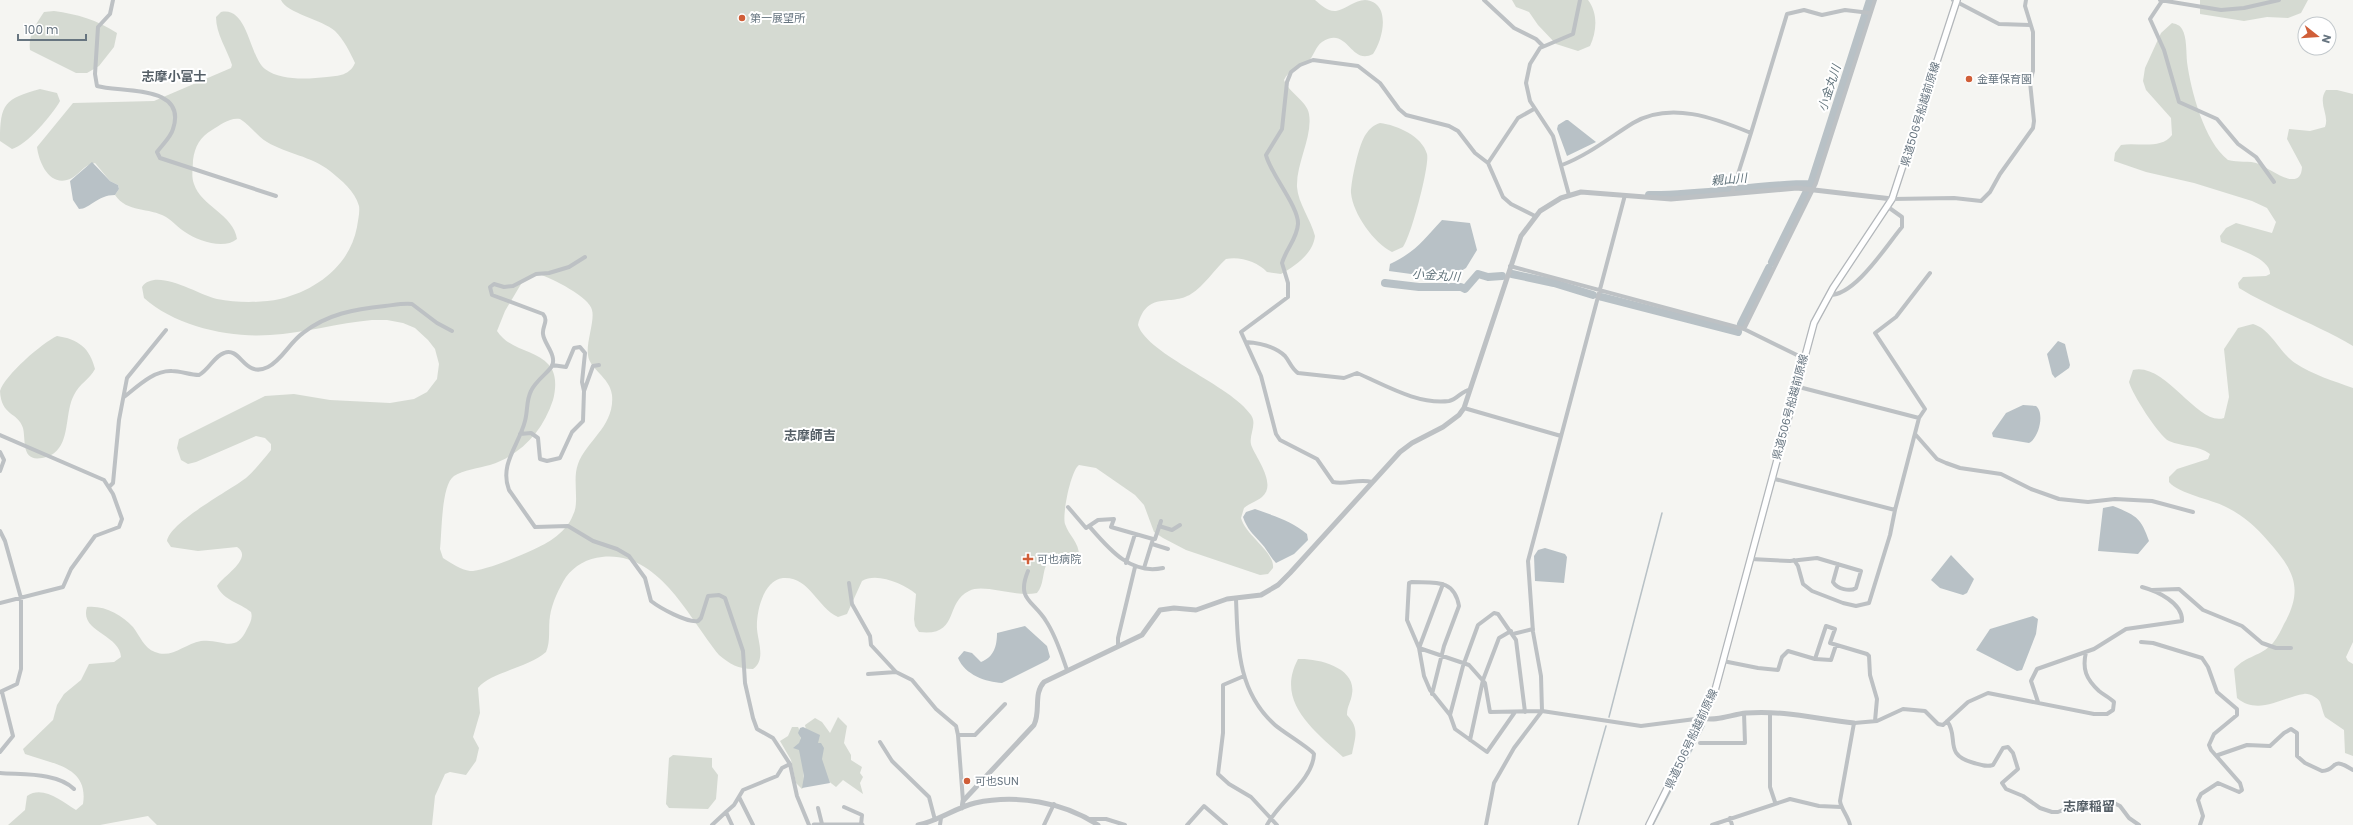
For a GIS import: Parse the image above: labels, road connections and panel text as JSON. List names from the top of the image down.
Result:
{
  "streets": {
    "main road": ["県道506号船越前原線"]
  },
  "districts": ["志摩小富士", "志摩師吉", "志摩稲留"],
  "water": ["小金丸川", "親山川"],
  "places": {
    "other": ["第一展望所", "金華保育園", "可也SUN"],
    "health": ["可也病院"]
  },
  "scale_bar": "100 m",
  "north": "right"
}
